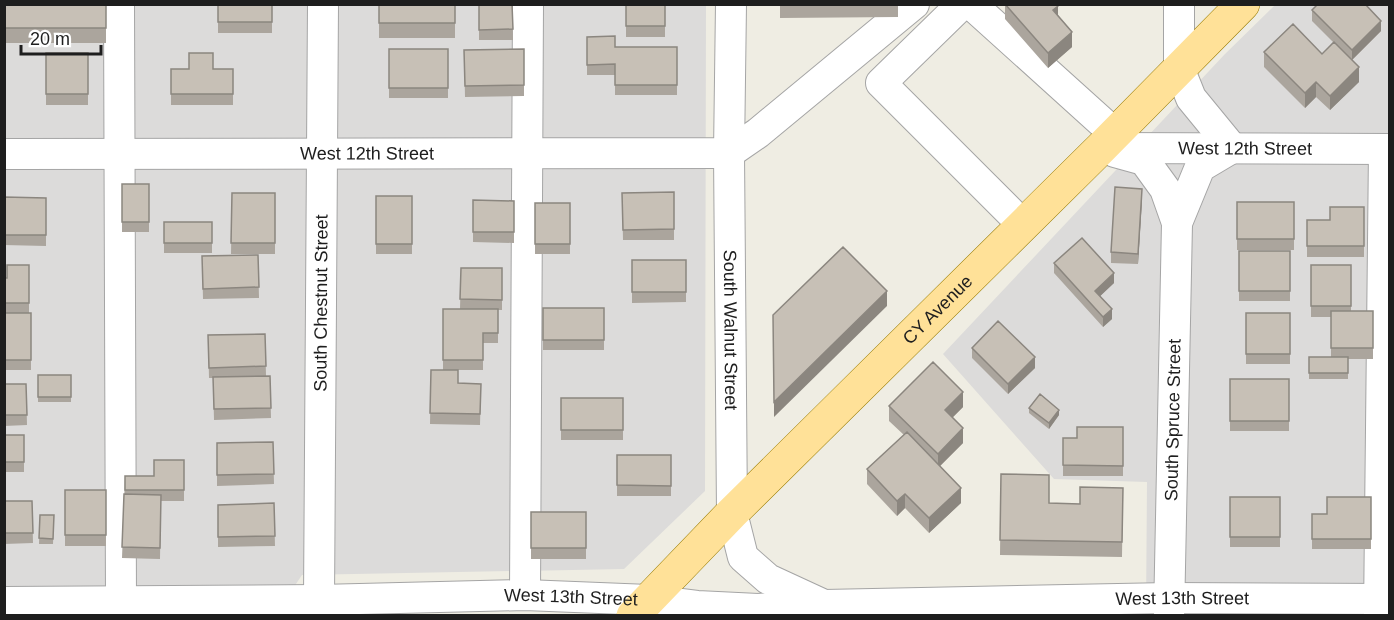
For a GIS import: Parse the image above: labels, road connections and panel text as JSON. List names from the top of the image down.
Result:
{
  "streets": {
    "main road": ["CY Avenue"],
    "street": [
      "West 12th Street",
      "South Chestnut Street",
      "South Walnut Street",
      "South Spruce Street",
      "West 13th Street"
    ]
  },
  "crossings": [
    ["West 12th Street", "South Chestnut Street"],
    ["West 12th Street", "CY Avenue"],
    ["West 12th Street", "South Walnut Street"],
    ["West 12th Street", "South Spruce Street"],
    ["South Chestnut Street", "West 13th Street"],
    ["CY Avenue", "South Walnut Street"],
    ["CY Avenue", "South Spruce Street"],
    ["CY Avenue", "West 13th Street"],
    ["South Walnut Street", "West 13th Street"],
    ["South Spruce Street", "West 13th Street"]
  ],
  "scale_bar": "20 m"
}
